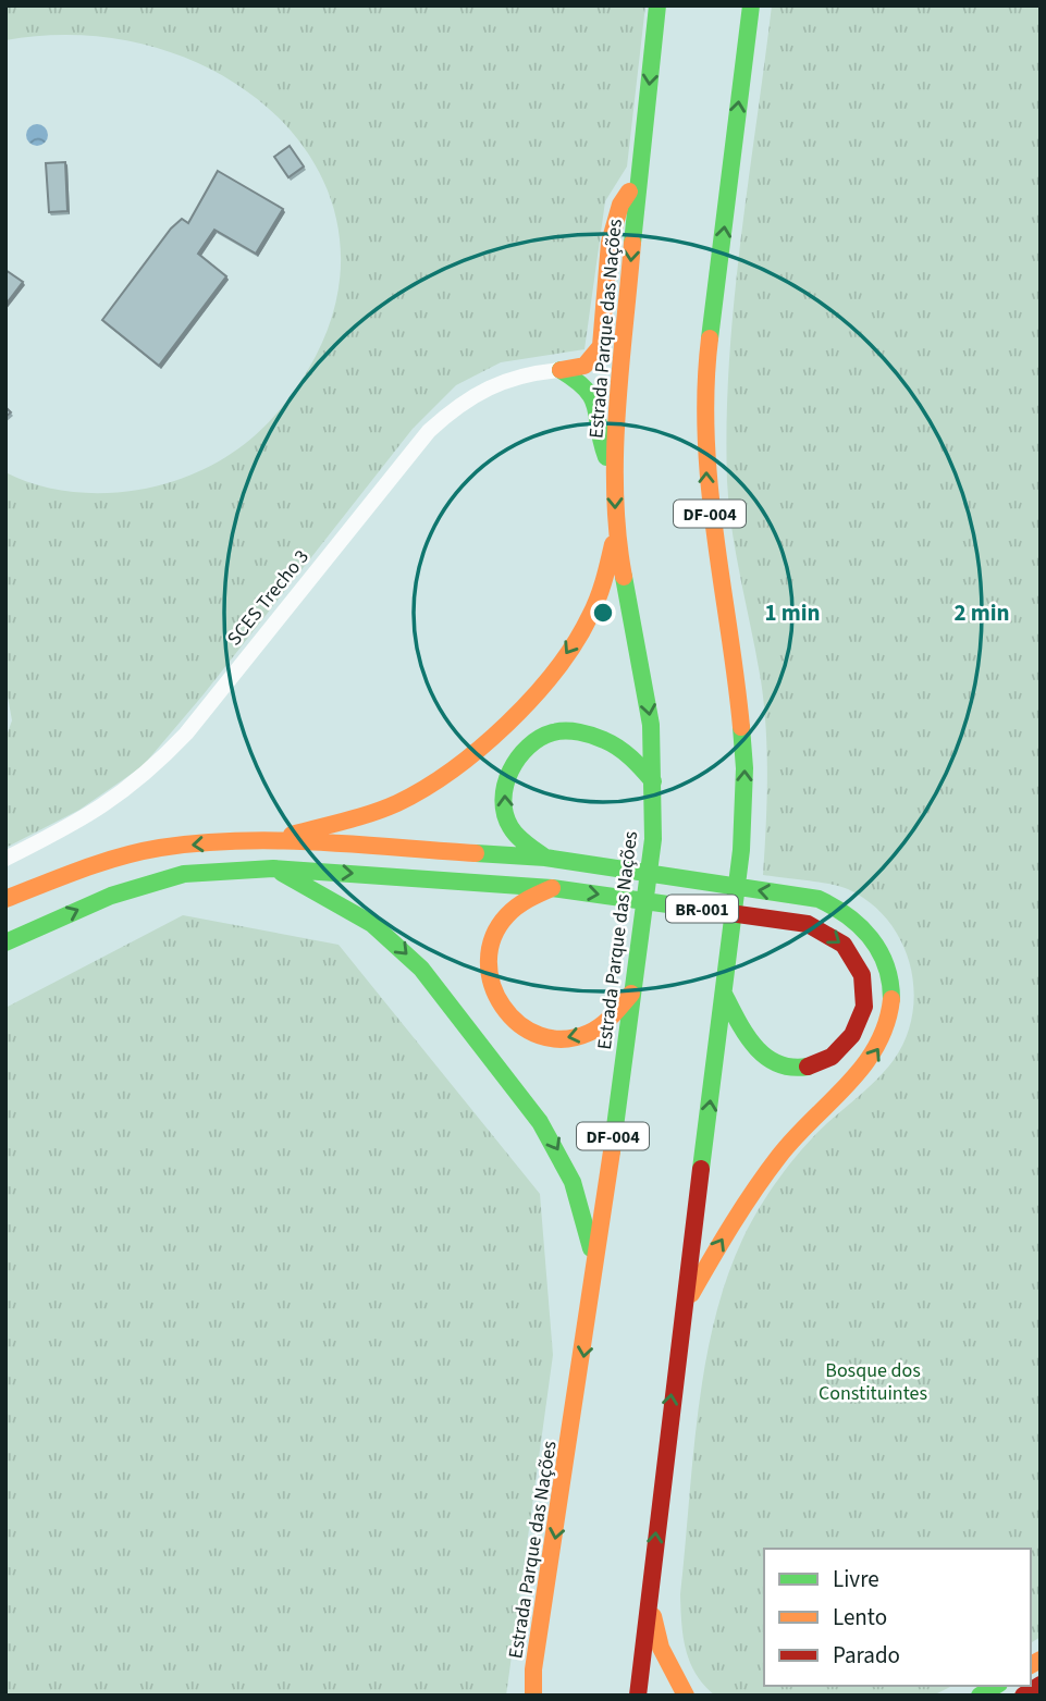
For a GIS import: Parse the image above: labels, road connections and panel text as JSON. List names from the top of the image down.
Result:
{
  "streets": {
    "highway": ["Estrada Parque das Nações", "DF-004", "BR-001"],
    "street": ["SCES Trecho 3"]
  },
  "crossings": [
    ["Estrada Parque das Nações", "BR-001"],
    ["DF-004", "BR-001"]
  ],
  "parks": ["Bosque dos Constituintes"],
  "legend": ["Livre", "Lento", "Parado"],
  "rings": ["1 min", "2 min"]
}
